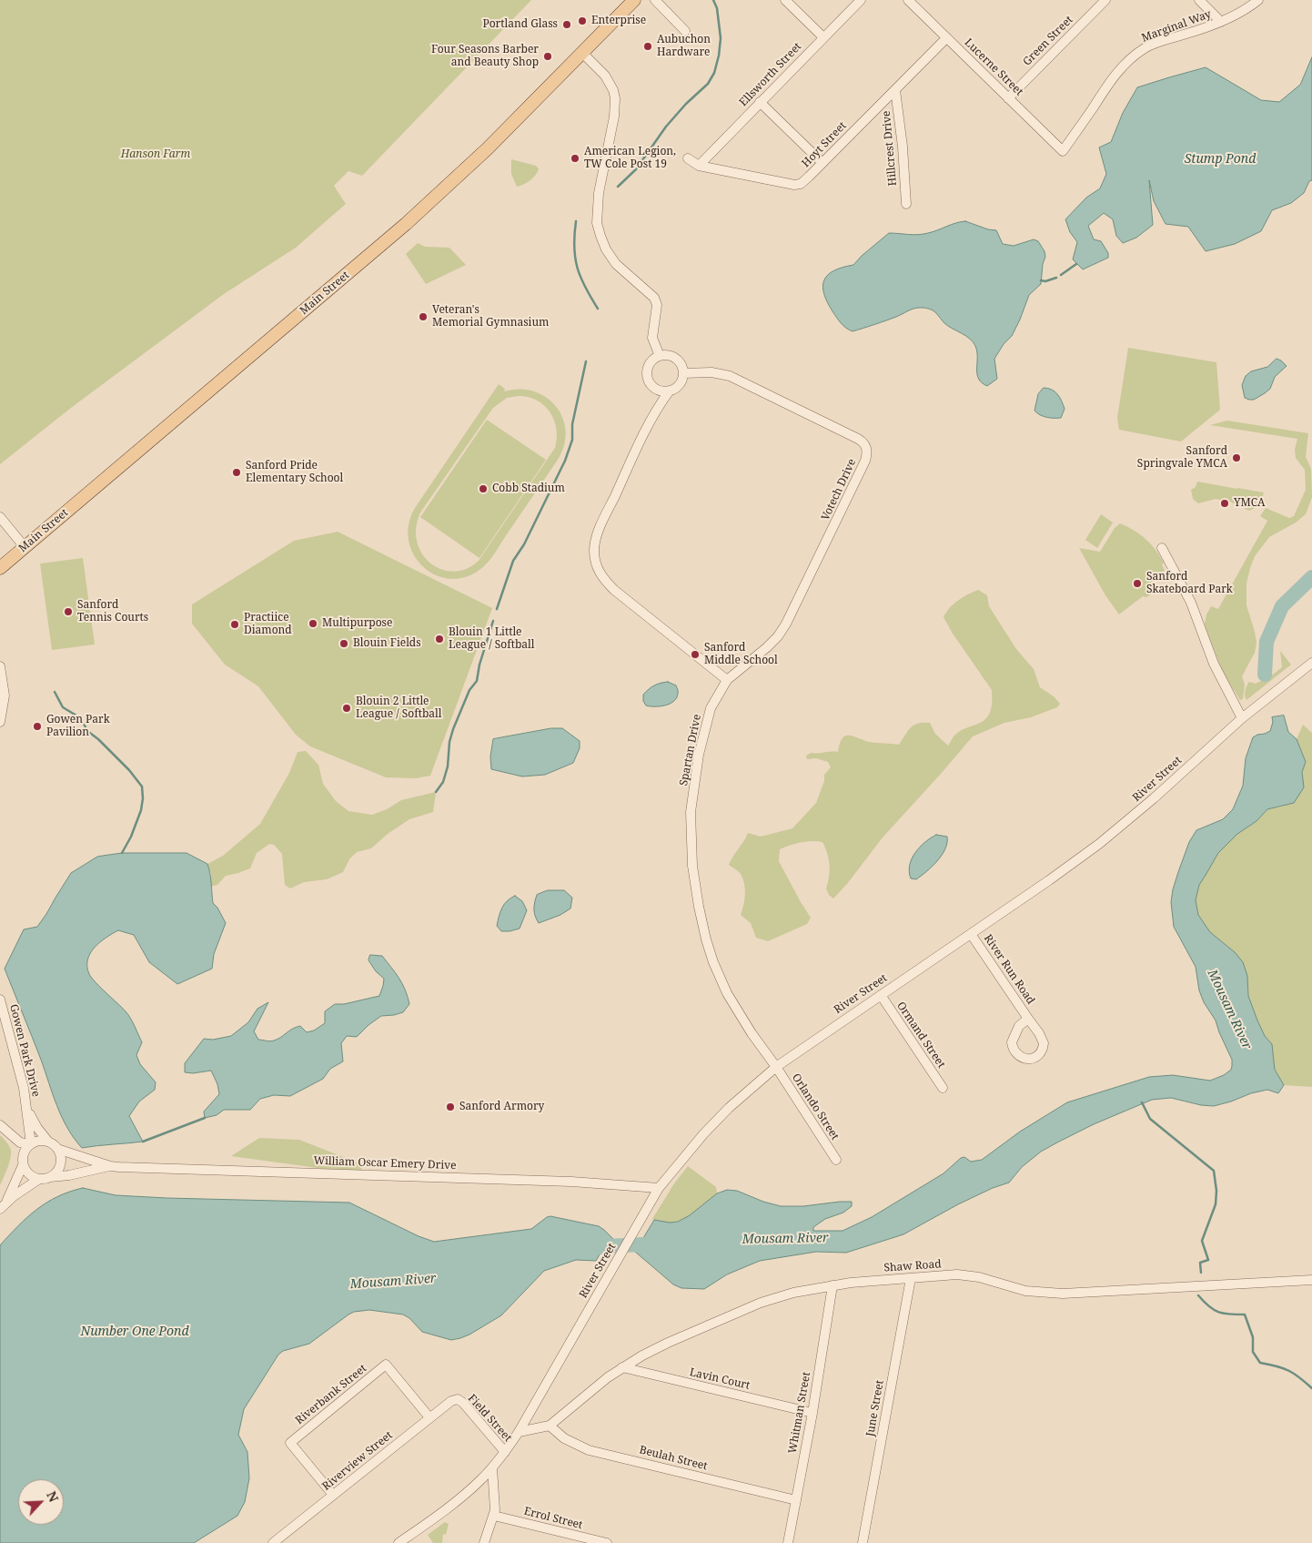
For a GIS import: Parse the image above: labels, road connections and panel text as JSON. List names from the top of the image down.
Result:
{
  "streets": {
    "main road": ["Main Street"],
    "street": [
      "Marginal Way",
      "Green Street",
      "Lucerne Street",
      "Ellsworth Street",
      "Hoyt Street",
      "Hillcrest Drive",
      "Votech Drive",
      "Spartan Drive",
      "River Street",
      "River Run Road",
      "Ormand Street",
      "Gowen Park Drive",
      "Orlando Street",
      "William Oscar Emery Drive",
      "Shaw Road",
      "Lavin Court",
      "Riverbank Street",
      "June Street",
      "Whitman Street",
      "Field Street",
      "Beulah Street",
      "Riverview Street",
      "Errol Street"
    ]
  },
  "crossings": [
    ["Marginal Way", "Lucerne Street"],
    ["Green Street", "Lucerne Street"],
    ["Lucerne Street", "Hoyt Street"],
    ["Ellsworth Street", "Hoyt Street"],
    ["Hoyt Street", "Hillcrest Drive"],
    ["Votech Drive", "Spartan Drive"],
    ["Spartan Drive", "River Street"],
    ["Spartan Drive", "Orlando Street"],
    ["River Street", "River Run Road"],
    ["River Street", "Ormand Street"],
    ["River Street", "Orlando Street"],
    ["River Street", "William Oscar Emery Drive"],
    ["River Street", "Field Street"],
    ["Gowen Park Drive", "William Oscar Emery Drive"],
    ["Shaw Road", "Lavin Court"],
    ["Shaw Road", "June Street"],
    ["Shaw Road", "Whitman Street"],
    ["Shaw Road", "Beulah Street"],
    ["Lavin Court", "Whitman Street"],
    ["Riverbank Street", "Riverview Street"],
    ["Whitman Street", "Beulah Street"],
    ["Field Street", "Riverview Street"]
  ],
  "water": ["Stump Pond", "Mousam River", "Number One Pond"],
  "parks": ["Hanson Farm"],
  "places": [
    "Enterprise",
    "Portland Glass",
    "Aubuchon Hardware",
    "Four Seasons Barber and Beauty Shop",
    "American Legion, TW Cole Post 19",
    "Veteran's Memorial Gymnasium",
    "Sanford Springvale YMCA",
    "Sanford Pride Elementary School",
    "Cobb Stadium",
    "YMCA",
    "Sanford Skateboard Park",
    "Sanford Tennis Courts",
    "Multipurpose",
    "Practiice Diamond",
    "Blouin 1 Little League / Softball",
    "Blouin Fields",
    "Sanford Middle School",
    "Blouin 2 Little League / Softball",
    "Gowen Park Pavilion",
    "Sanford Armory"
  ],
  "north": "top right"
}
